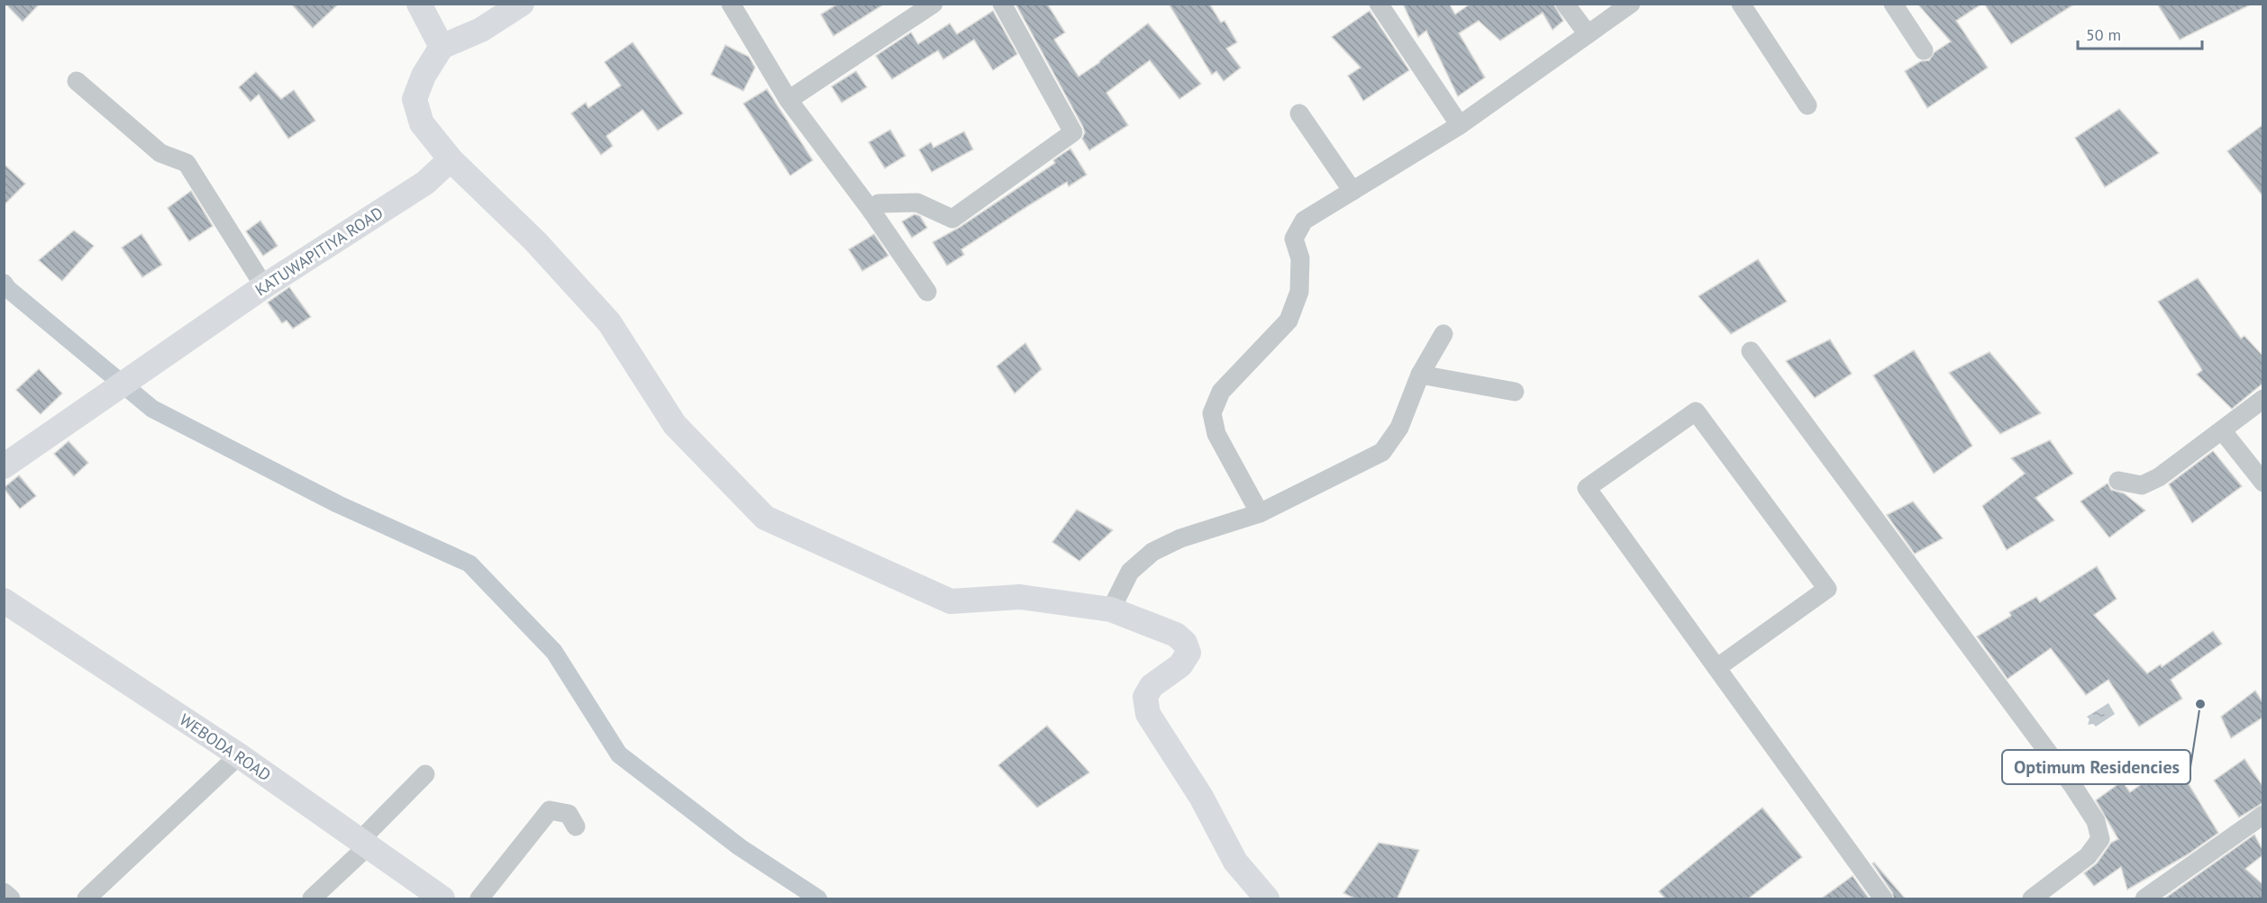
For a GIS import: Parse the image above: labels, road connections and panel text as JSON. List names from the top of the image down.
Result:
{
  "streets": {
    "street": ["KATUWAPITIYA ROAD", "WEBODA ROAD"]
  },
  "places": ["Optimum Residencies"],
  "scale_bar": "50 m"
}
